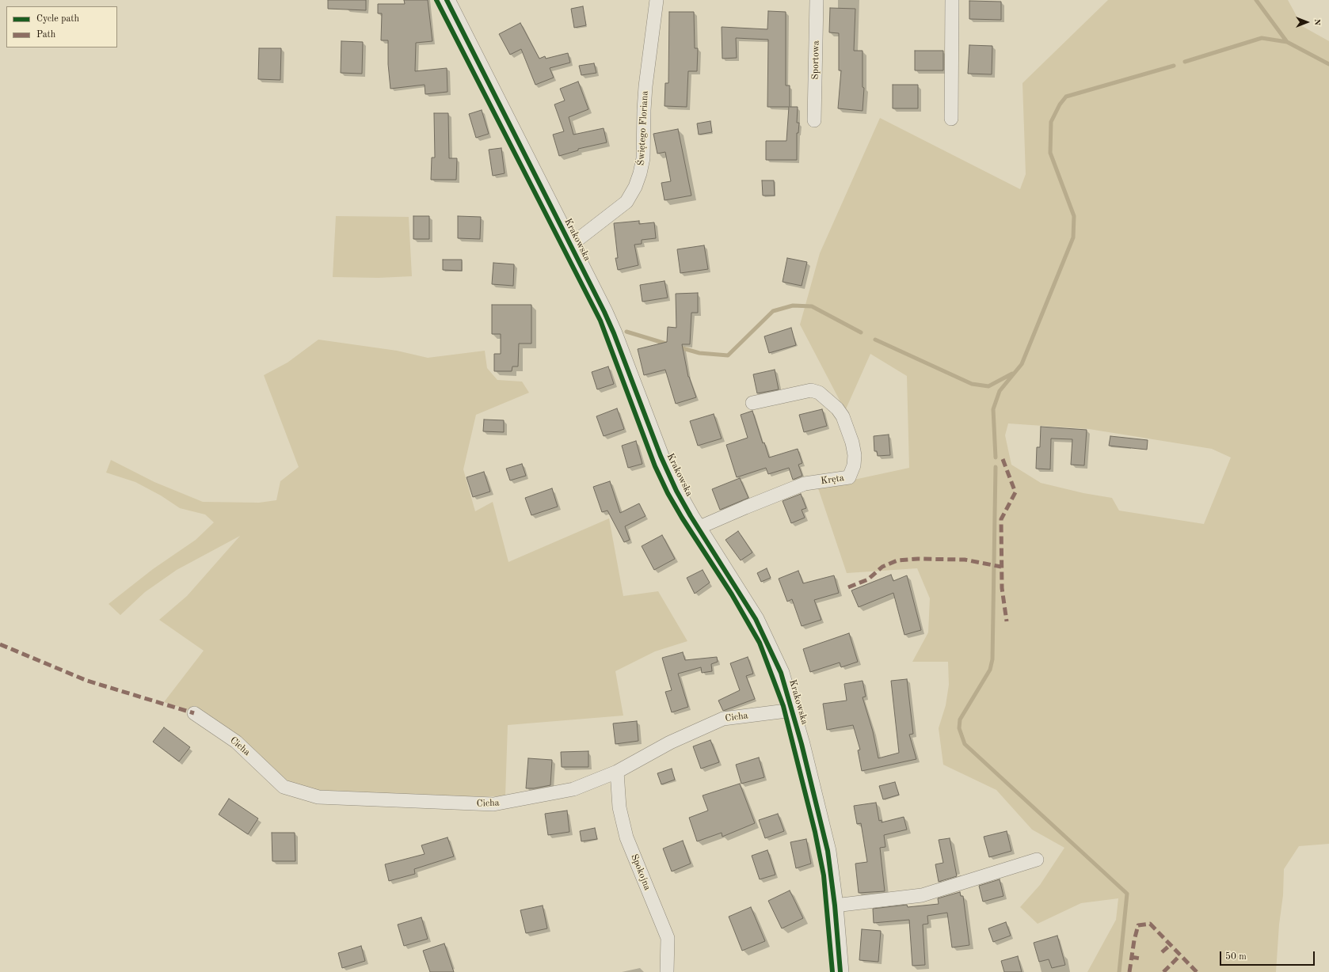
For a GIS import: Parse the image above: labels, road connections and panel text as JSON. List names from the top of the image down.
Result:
{
  "streets": {
    "street": [
      "Sportowa",
      "Świętego Floriana",
      "Krakowska",
      "Kręta",
      "Cicha",
      "Spokojna"
    ]
  },
  "crossings": [
    ["Świętego Floriana", "Krakowska"],
    ["Krakowska", "Kręta"],
    ["Krakowska", "Cicha"],
    ["Cicha", "Spokojna"]
  ],
  "legend": ["Cycle path", "Path"],
  "scale_bar": "50 m",
  "north": "right"
}
